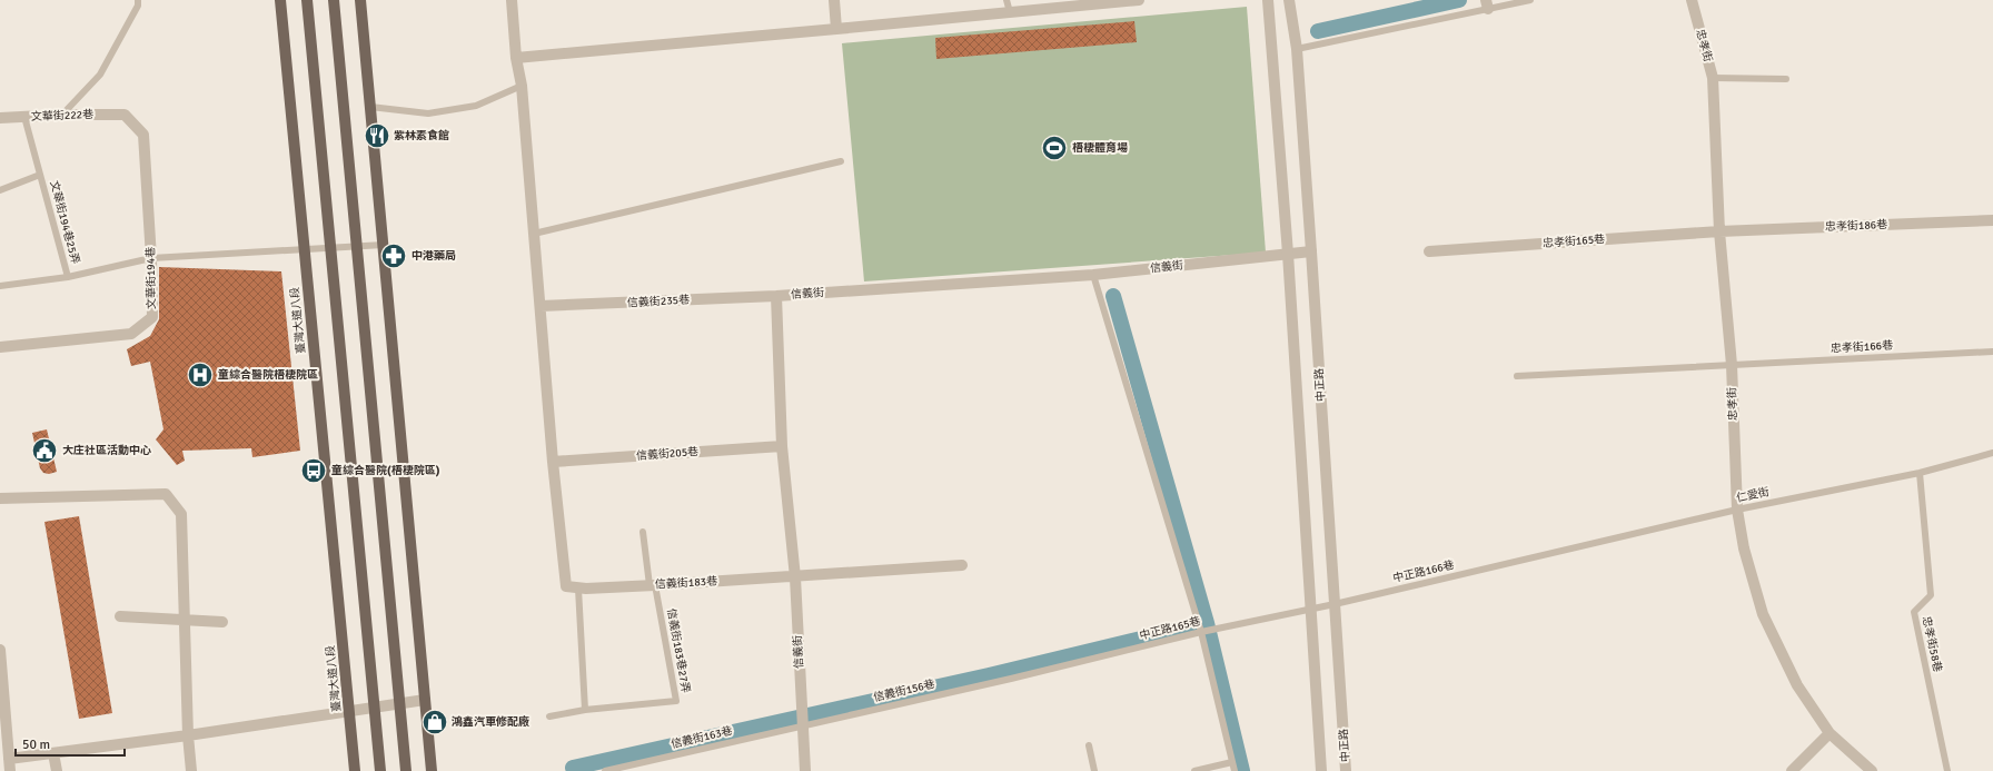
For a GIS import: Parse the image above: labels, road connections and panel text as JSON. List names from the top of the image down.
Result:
{
  "streets": {
    "main road": ["臺灣大道八段"],
    "street": [
      "忠孝街",
      "文華街222巷",
      "忠孝街186巷",
      "忠孝街165巷",
      "信義街",
      "文華街194巷",
      "信義街235巷",
      "中正路",
      "信義街205巷",
      "信義街183巷"
    ],
    "lane": [
      "文華街194巷25弄",
      "忠孝街166巷",
      "仁愛街",
      "中正路166巷",
      "中正路165巷",
      "忠孝街58巷",
      "信義街183巷27弄",
      "信義街156巷",
      "信義街163巷"
    ]
  },
  "crossings": [
    ["忠孝街", "忠孝街186巷"],
    ["忠孝街", "忠孝街165巷"],
    ["忠孝街", "忠孝街166巷"],
    ["忠孝街", "仁愛街"],
    ["文華街222巷", "文華街194巷25弄"],
    ["文華街222巷", "文華街194巷"],
    ["文華街194巷25弄", "文華街194巷"],
    ["文華街194巷25弄", "臺灣大道八段"],
    ["忠孝街186巷", "忠孝街165巷"],
    ["信義街", "信義街235巷"],
    ["信義街", "中正路"],
    ["信義街", "信義街205巷"],
    ["信義街", "信義街183巷"],
    ["信義街", "信義街156巷"],
    ["信義街", "信義街163巷"],
    ["中正路", "中正路166巷"],
    ["中正路", "中正路165巷"],
    ["仁愛街", "中正路166巷"],
    ["仁愛街", "忠孝街58巷"],
    ["中正路166巷", "中正路165巷"],
    ["信義街183巷", "信義街183巷27弄"],
    ["中正路165巷", "信義街156巷"],
    ["信義街156巷", "信義街163巷"]
  ],
  "places": {
    "restaurant": ["紫林素食館"],
    "sports": ["梧棲體育場"],
    "pharmacy": ["中港藥局"],
    "hospital": ["童綜合醫院梧棲院區"],
    "public building": ["大庄社區活動中心"],
    "bus stop": ["童綜合醫院(梧棲院區)"],
    "shop": ["鴻鑫汽車修配廠"]
  },
  "scale_bar": "50 m"
}
